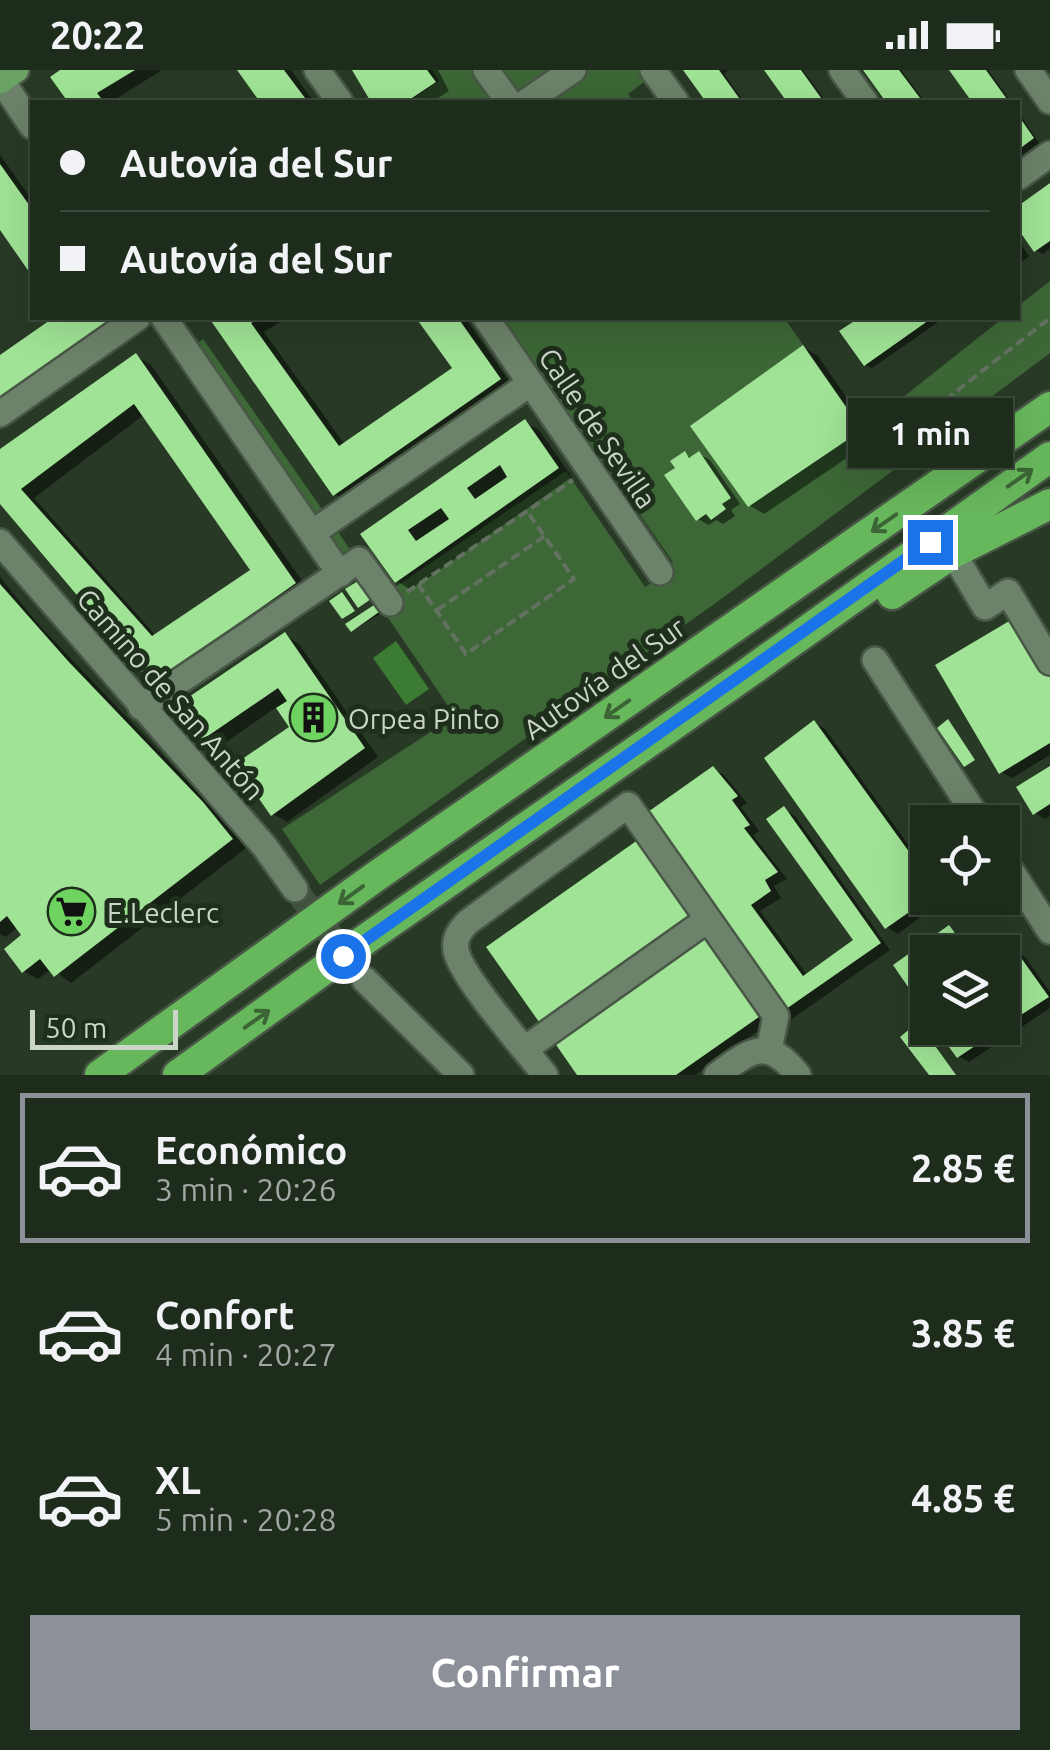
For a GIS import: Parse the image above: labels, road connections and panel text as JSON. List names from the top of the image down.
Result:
{
  "streets": {
    "highway": ["Autovía del Sur"],
    "street": ["Calle de Sevilla", "Camino de San Antón"]
  },
  "places": {
    "building": ["Orpea Pinto"],
    "supermarket": ["E.Leclerc"]
  },
  "scale_bar": "50 m",
  "page": {
    "status": "20:22",
    "banner": ["Autovía del Sur", "Autovía del Sur"],
    "bubble": "1 min",
    "scale": "50 m",
    "list": [
      {
        "name": "Económico",
        "note": "3 min · 20:26",
        "value": "2.85 €"
      },
      {
        "name": "Confort",
        "note": "4 min · 20:27",
        "value": "3.85 €"
      },
      {
        "name": "XL",
        "note": "5 min · 20:28",
        "value": "4.85 €"
      }
    ],
    "buttons": "Confirmar"
  }
}
